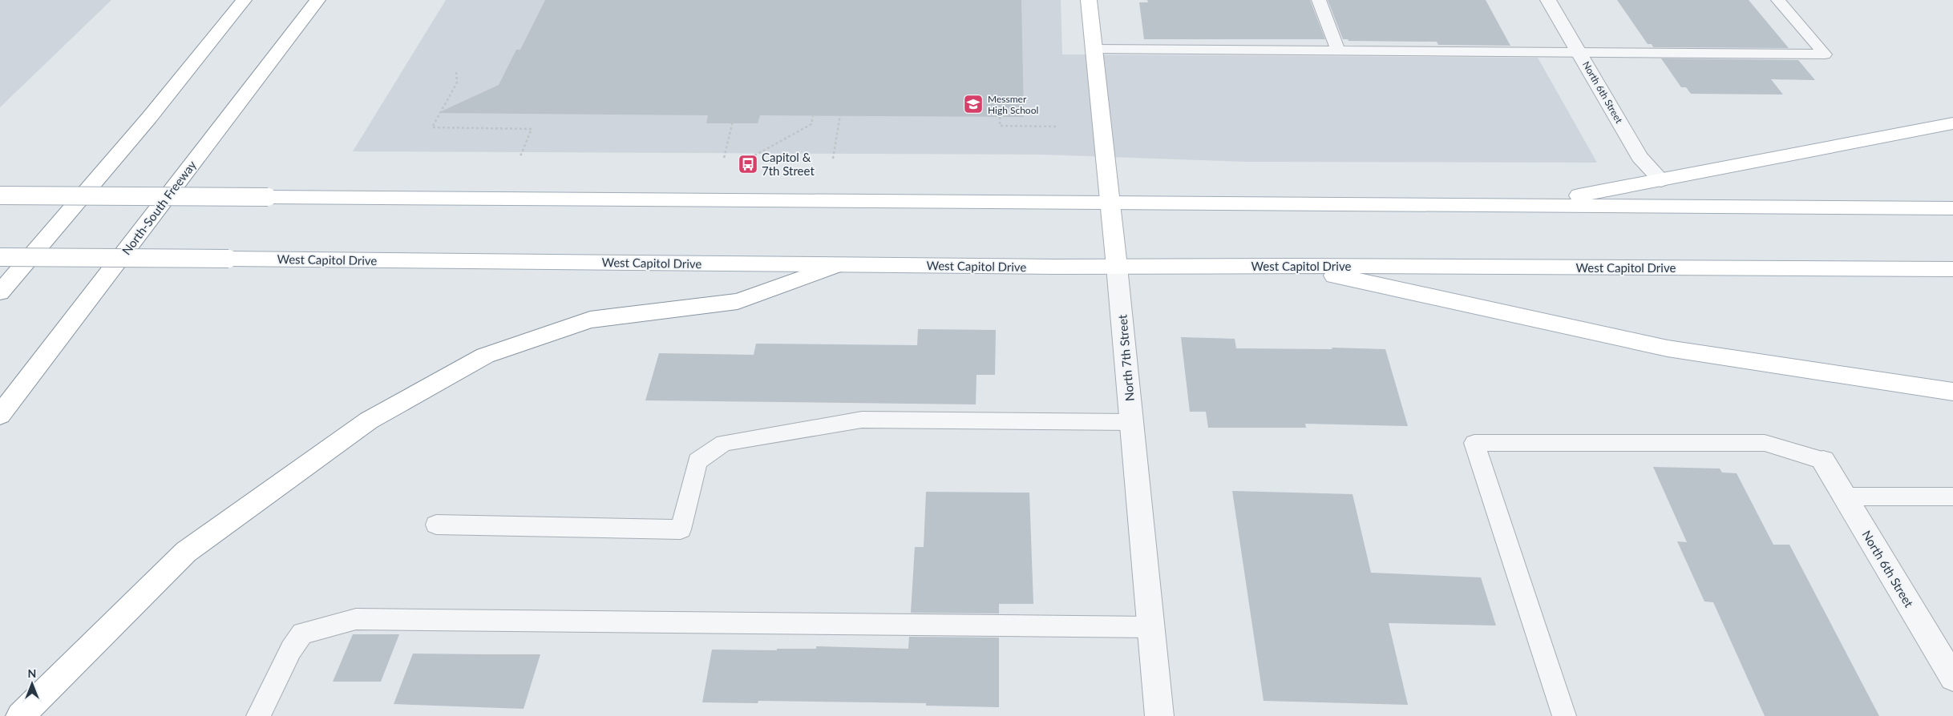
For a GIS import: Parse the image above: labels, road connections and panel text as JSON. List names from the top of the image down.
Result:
{
  "streets": {
    "main road": ["North-South Freeway", "West Capitol Drive", "North 7th Street"],
    "street": ["North 6th Street"]
  },
  "crossings": [
    ["West Capitol Drive", "North 7th Street"]
  ],
  "places": {
    "school or university": ["Messmer High School"],
    "bus stop": ["Capitol & 7th Street"]
  },
  "north": "top"
}
